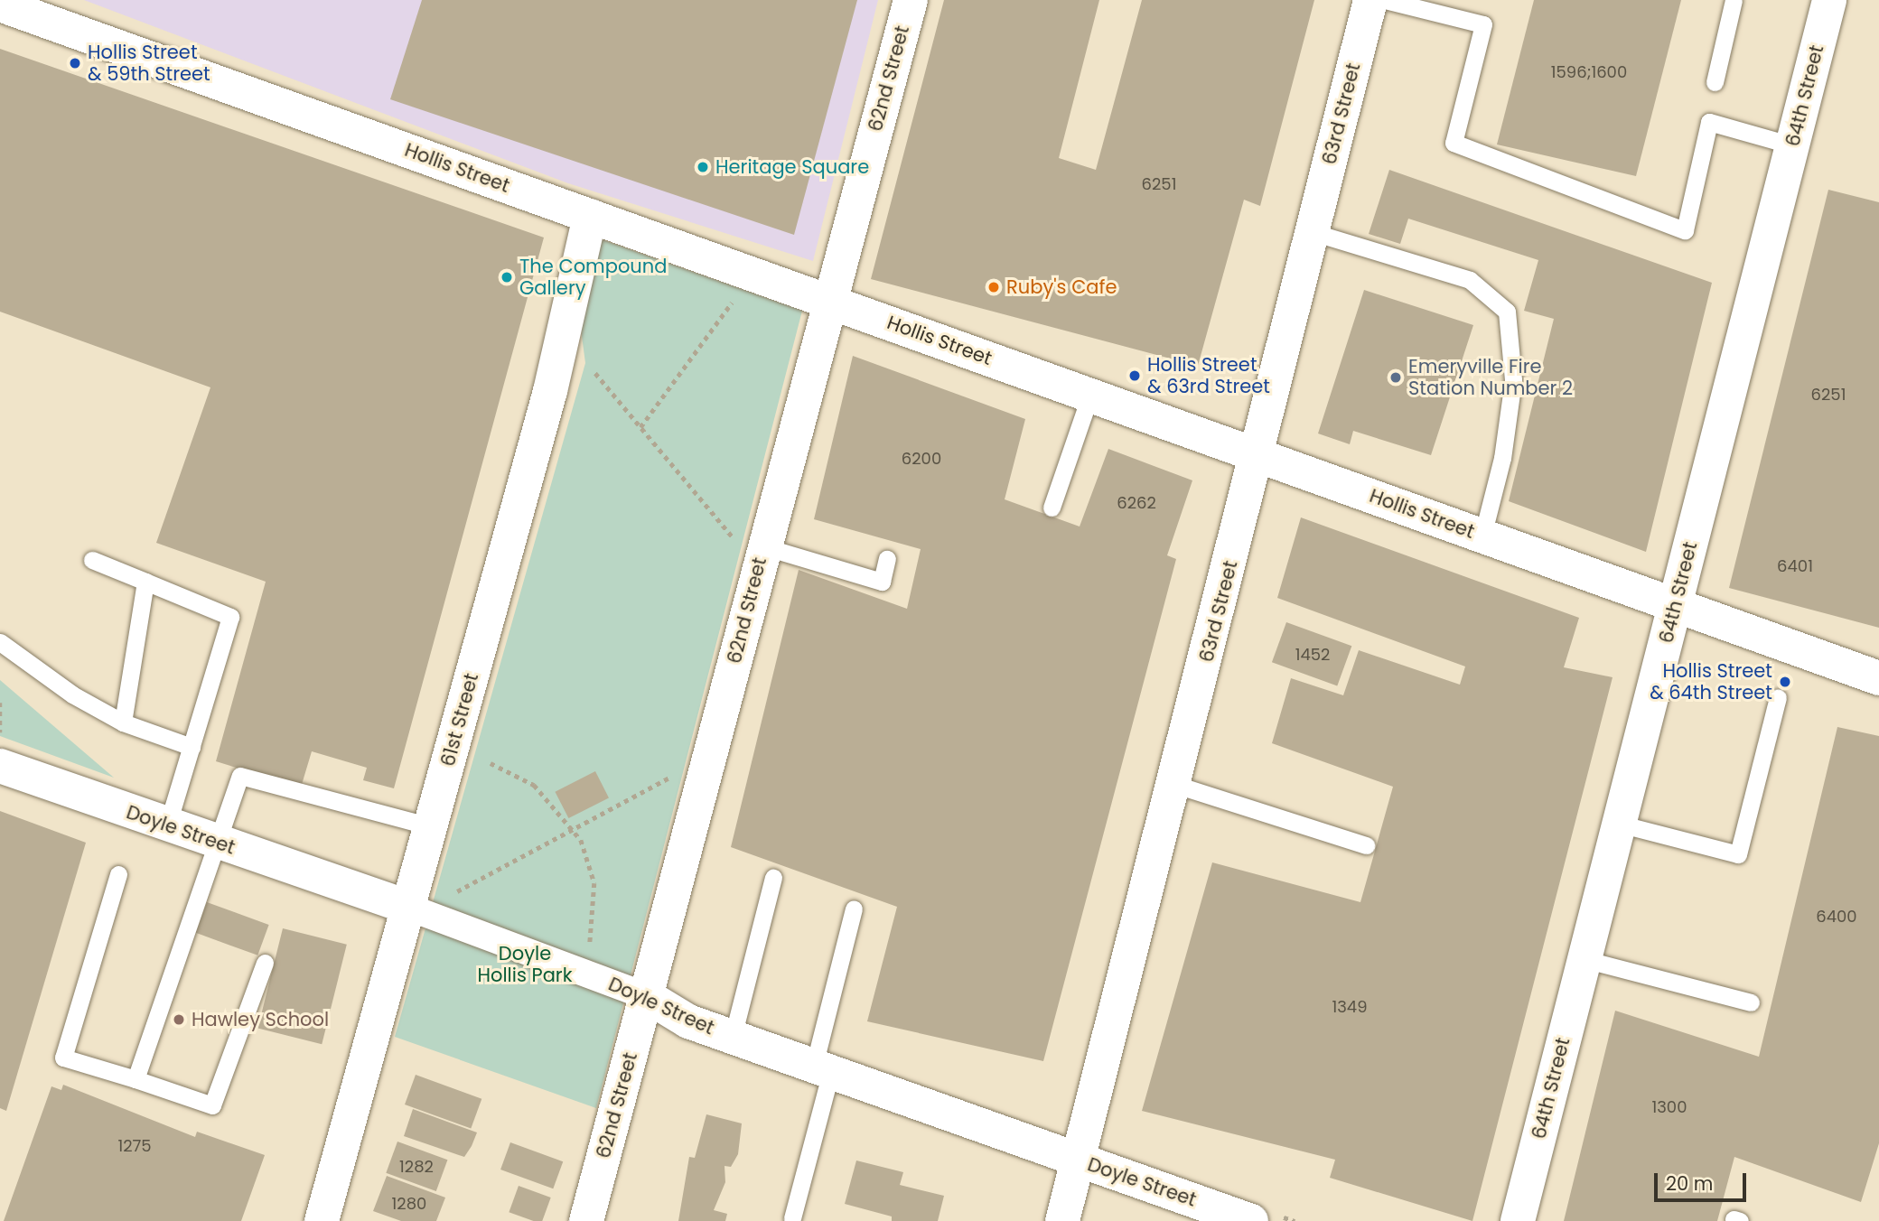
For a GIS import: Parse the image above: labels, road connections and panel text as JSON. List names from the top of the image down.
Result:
{
  "streets": {
    "street": [
      "62nd Street",
      "64th Street",
      "63rd Street",
      "Hollis Street",
      "61st Street",
      "Doyle Street"
    ]
  },
  "crossings": [
    ["62nd Street", "Hollis Street"],
    ["62nd Street", "Doyle Street"],
    ["64th Street", "Hollis Street"],
    ["63rd Street", "Hollis Street"],
    ["63rd Street", "Doyle Street"],
    ["Hollis Street", "61st Street"],
    ["61st Street", "Doyle Street"]
  ],
  "parks": ["Doyle Hollis Park"],
  "places": [
    "Hollis Street & 59th Street",
    "Heritage Square",
    "The Compound Gallery",
    "Ruby's Cafe",
    "Hollis Street & 63rd Street",
    "Emeryville Fire Station Number 2",
    "Hollis Street & 64th Street",
    "Hawley School"
  ],
  "house_numbers": [
    "1596;1600",
    "6251",
    "6251",
    "6200",
    "6262",
    "6401",
    "1452",
    "6400",
    "1349",
    "1300",
    "1275",
    "1282",
    "1280"
  ],
  "scale_bar": "20 m"
}
